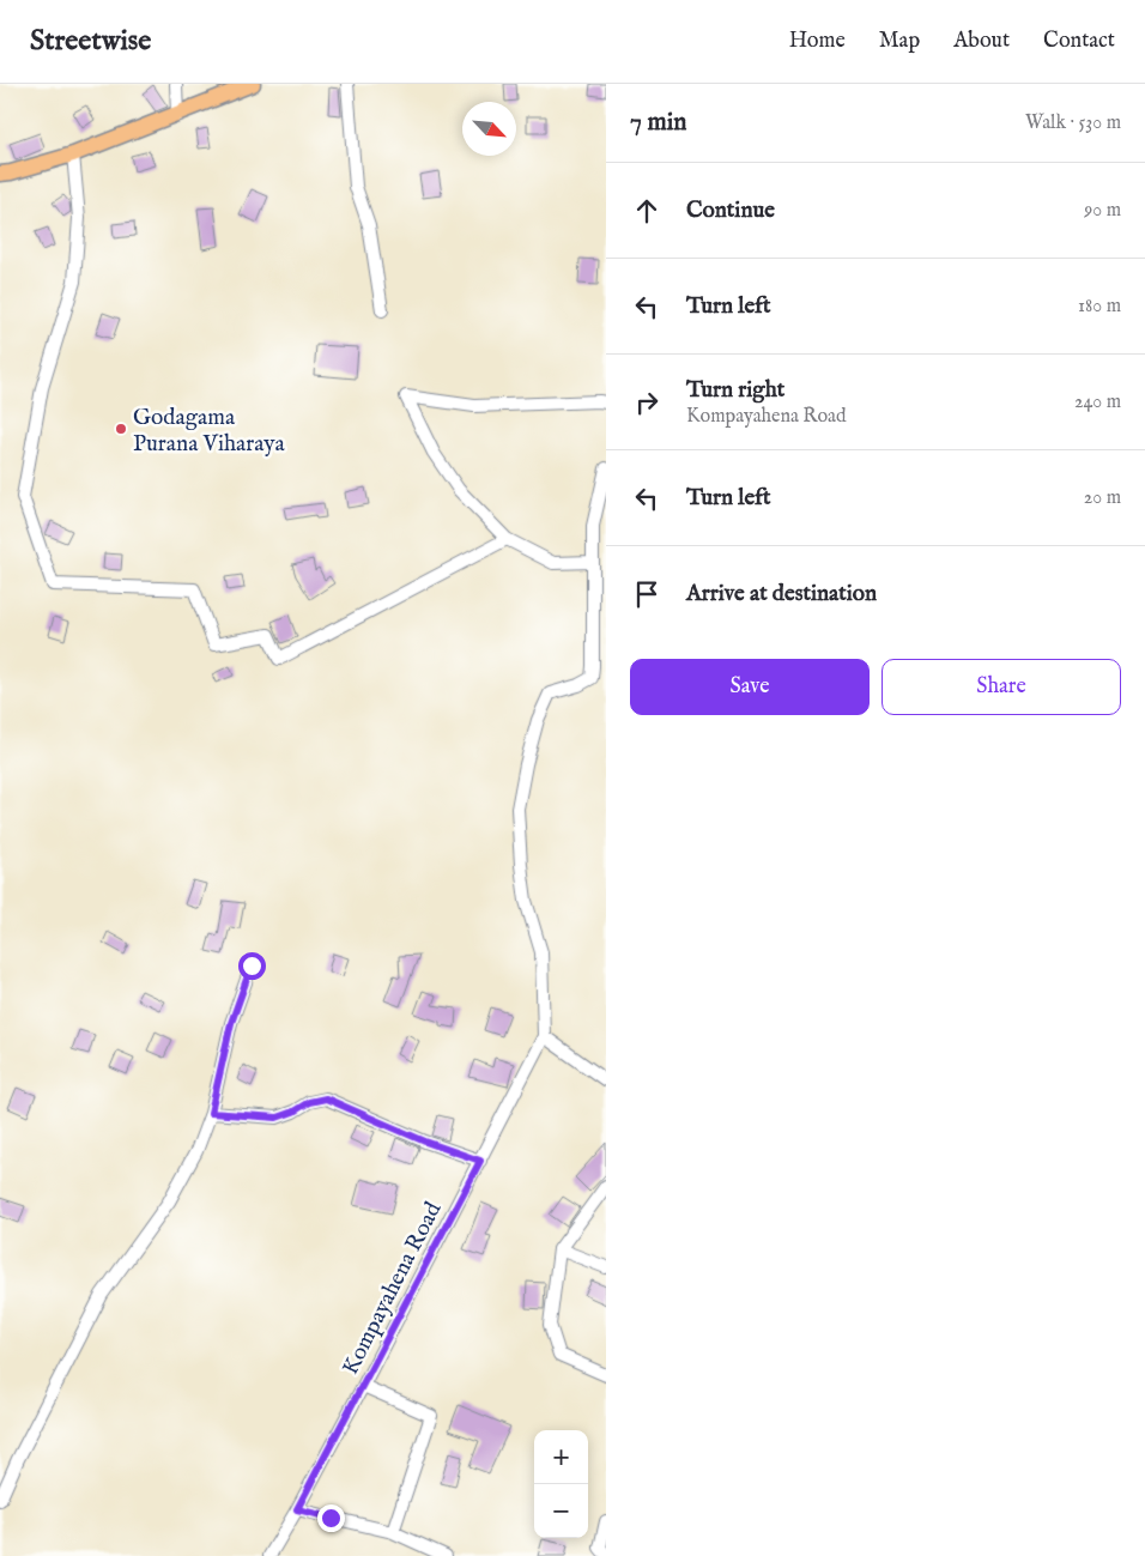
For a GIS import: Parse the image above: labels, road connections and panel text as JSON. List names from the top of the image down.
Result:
{
  "streets": {
    "street": ["Kompayahena Road"]
  },
  "places": ["Godagama Purana Viharaya"],
  "north": "bottom right",
  "page": {
    "header": "Streetwise",
    "nav": [
      "Home",
      "Map",
      "About",
      "Contact"
    ],
    "heading": ["7 min", "Walk · 530 m"],
    "list": [
      ["Continue", "90 m"],
      ["Turn left", "180 m"],
      ["Turn right", "Kompayahena Road", "240 m"],
      ["Turn left", "20 m"],
      "Arrive at destination"
    ],
    "buttons": ["Save", "Share"],
    "map_buttons": ["+", "−"]
  }
}
